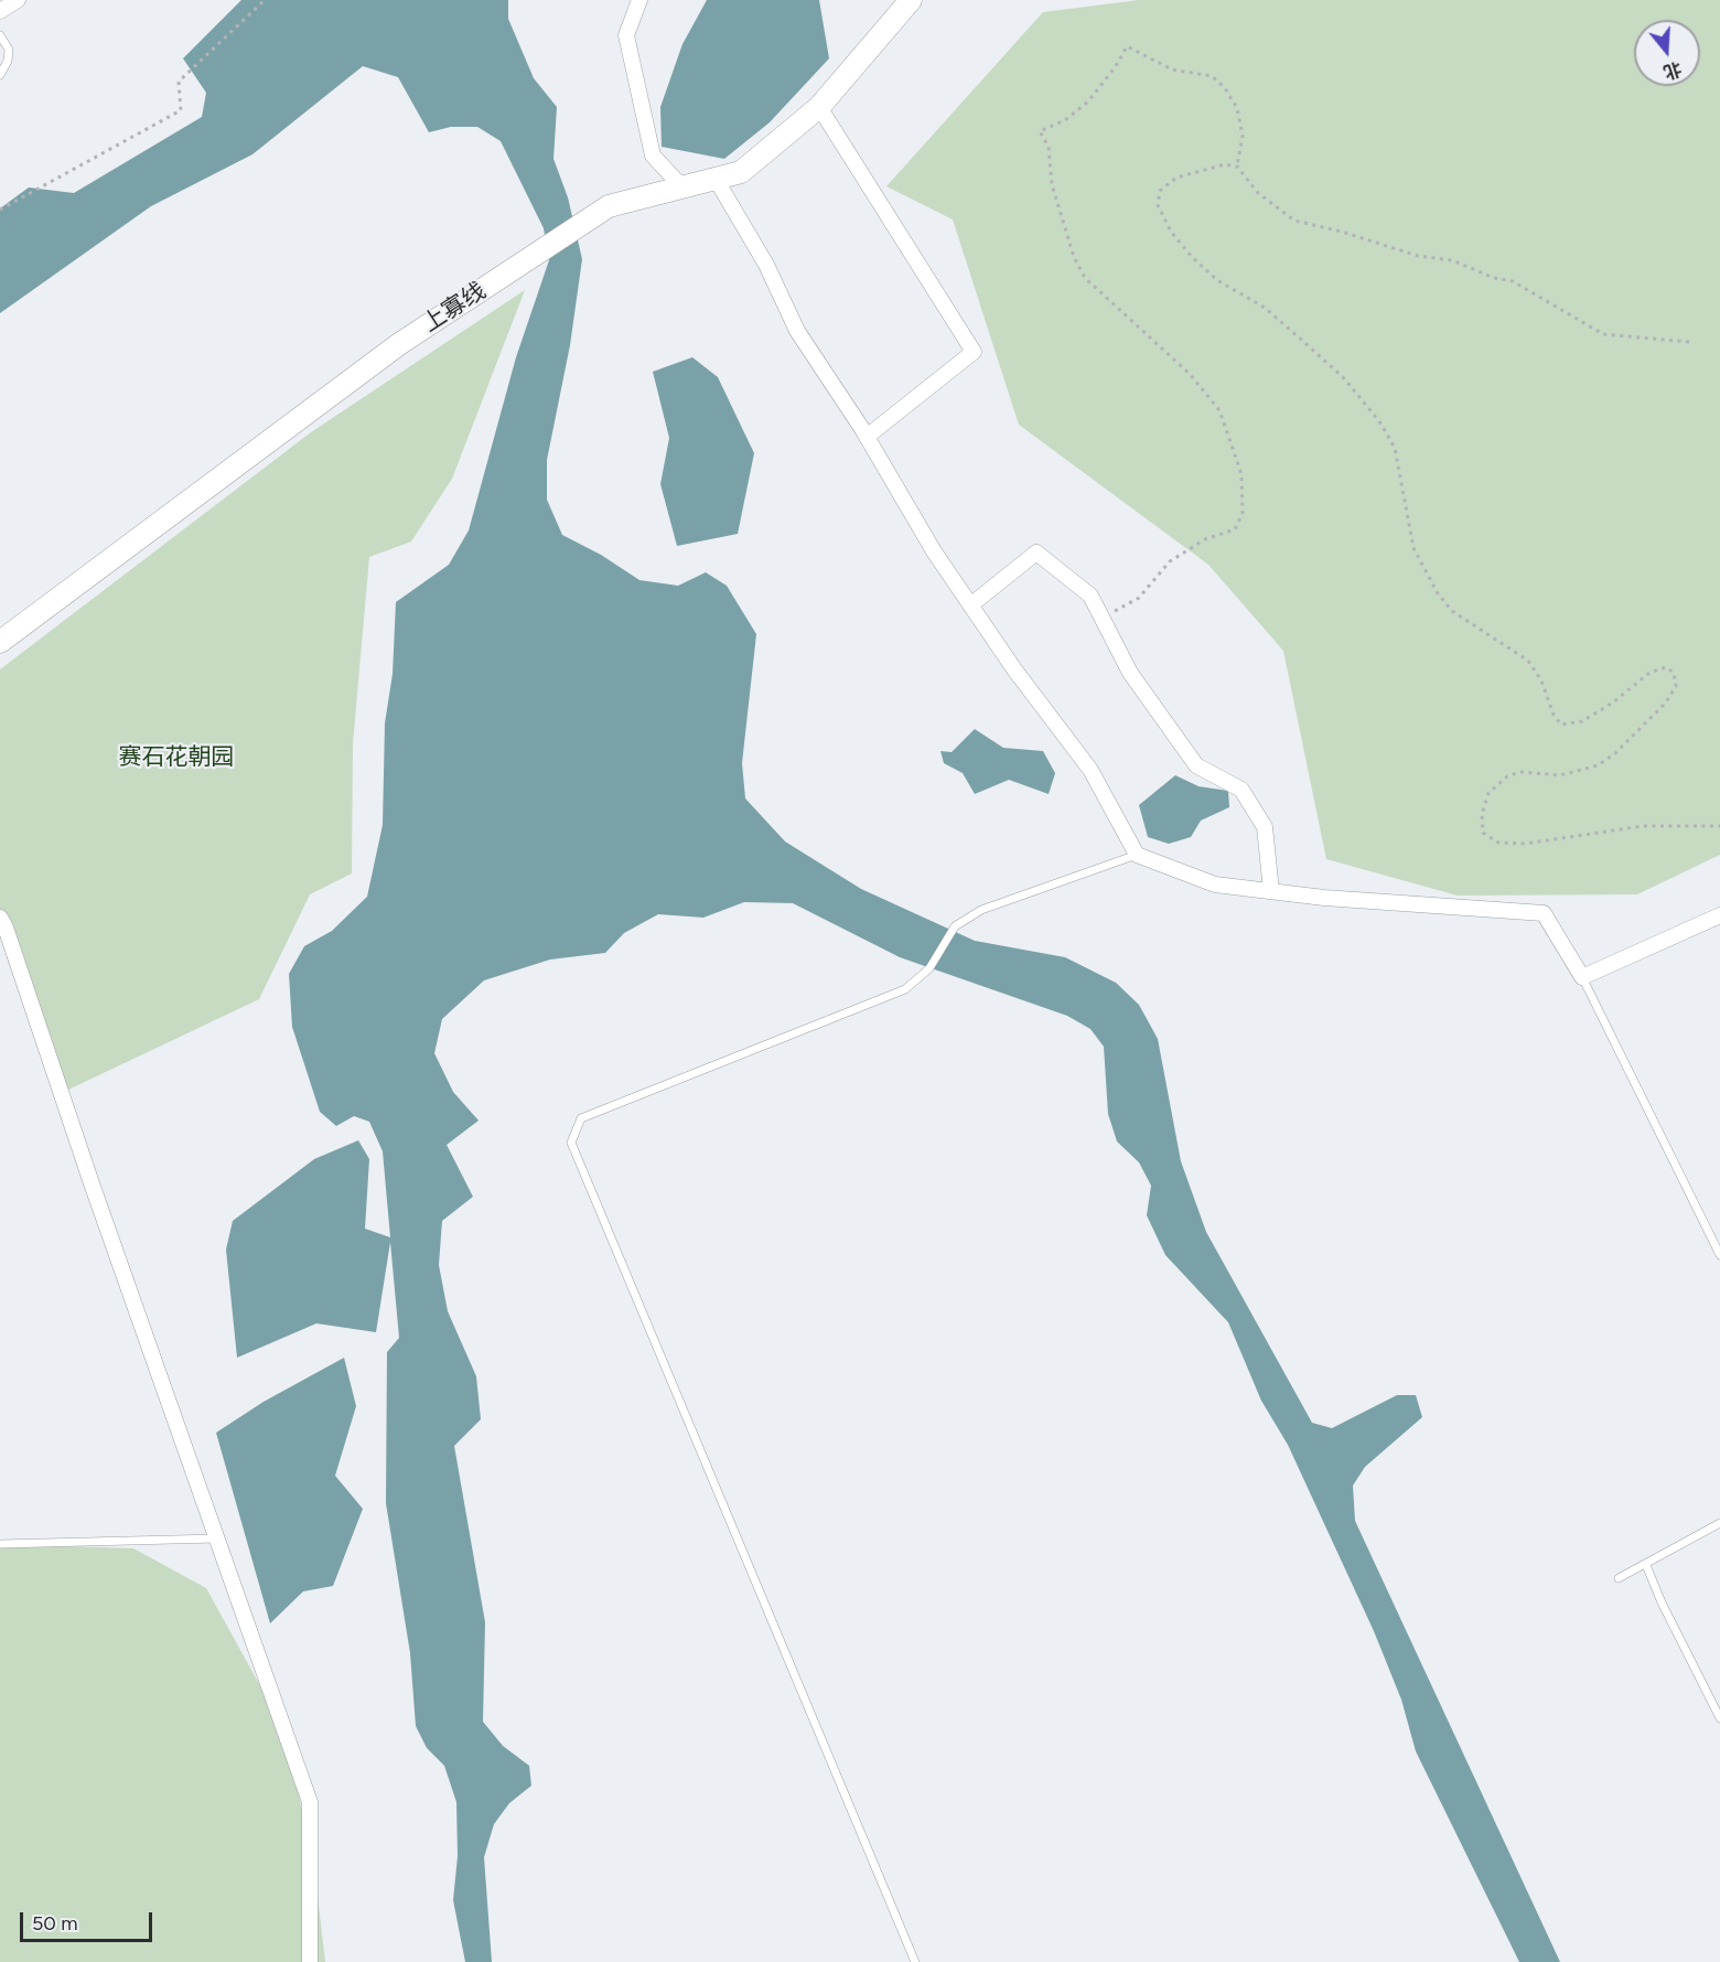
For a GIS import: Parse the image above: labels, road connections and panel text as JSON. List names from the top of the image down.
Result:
{
  "streets": {
    "street": ["上寡线"]
  },
  "parks": ["赛石花朝园"],
  "scale_bar": "50 m",
  "north": "bottom"
}
